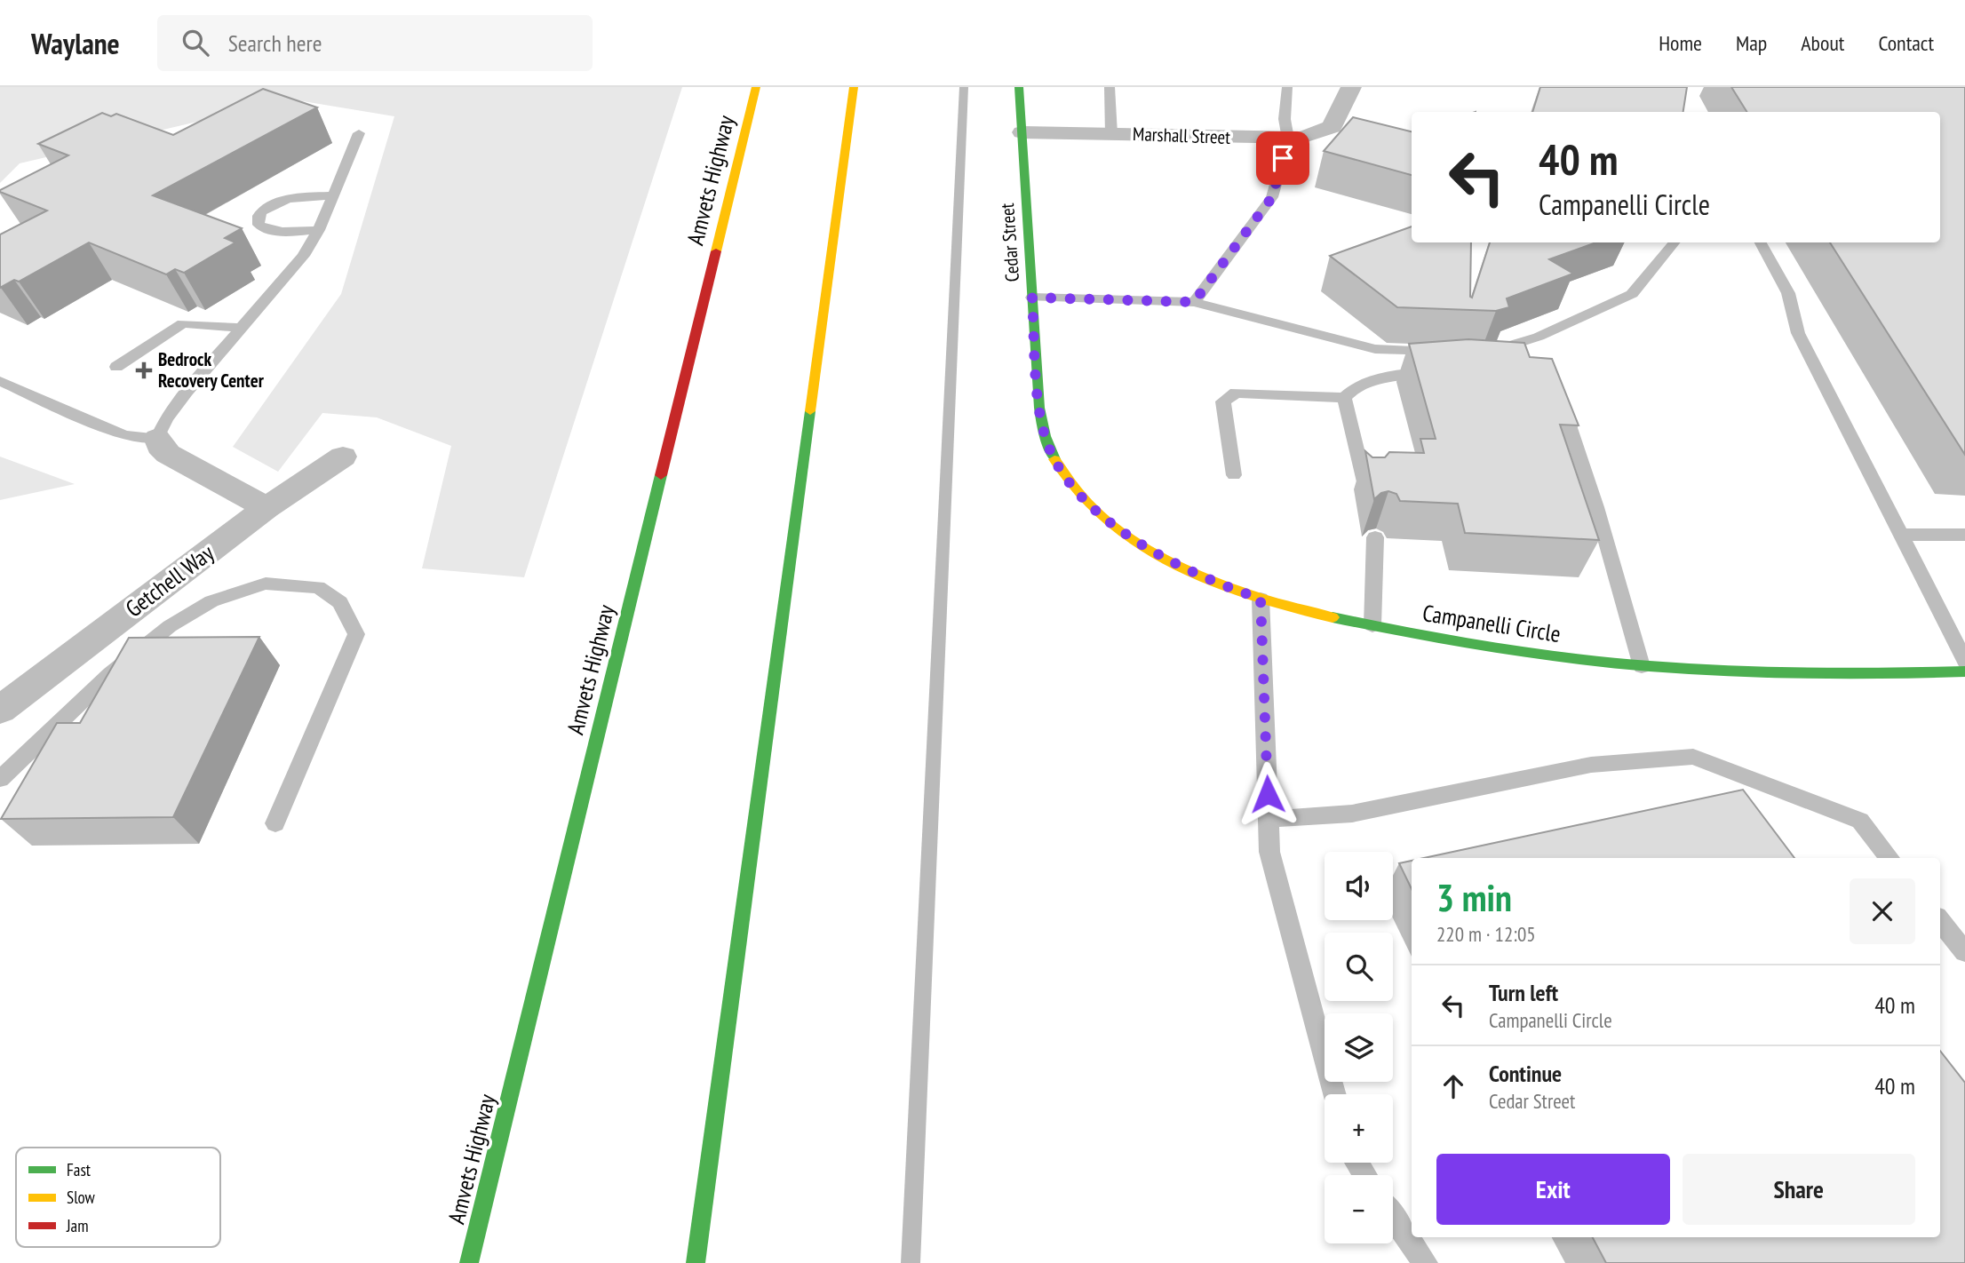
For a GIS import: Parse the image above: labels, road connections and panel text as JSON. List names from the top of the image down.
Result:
{
  "streets": {
    "main road": ["Amvets Highway", "Cedar Street", "Campanelli Circle"],
    "street": ["Marshall Street", "Getchell Way"]
  },
  "crossings": [
    ["Marshall Street", "Cedar Street"],
    ["Cedar Street", "Campanelli Circle"]
  ],
  "places": {
    "health": ["Bedrock Recovery Center"]
  },
  "legend": ["Fast", "Slow", "Jam"],
  "page": {
    "header": "Waylane",
    "search": "Search here",
    "nav": [
      "Home",
      "Map",
      "About",
      "Contact"
    ],
    "turn": ["40 m", "Campanelli Circle"],
    "map_buttons": ["+", "−"],
    "heading": ["3 min", "220 m · 12:05"],
    "list": [
      {
        "name": "Turn left",
        "note": "Campanelli Circle",
        "value": "40 m"
      },
      {
        "name": "Continue",
        "note": "Cedar Street",
        "value": "40 m"
      }
    ],
    "buttons": ["Exit", "Share"]
  }
}
